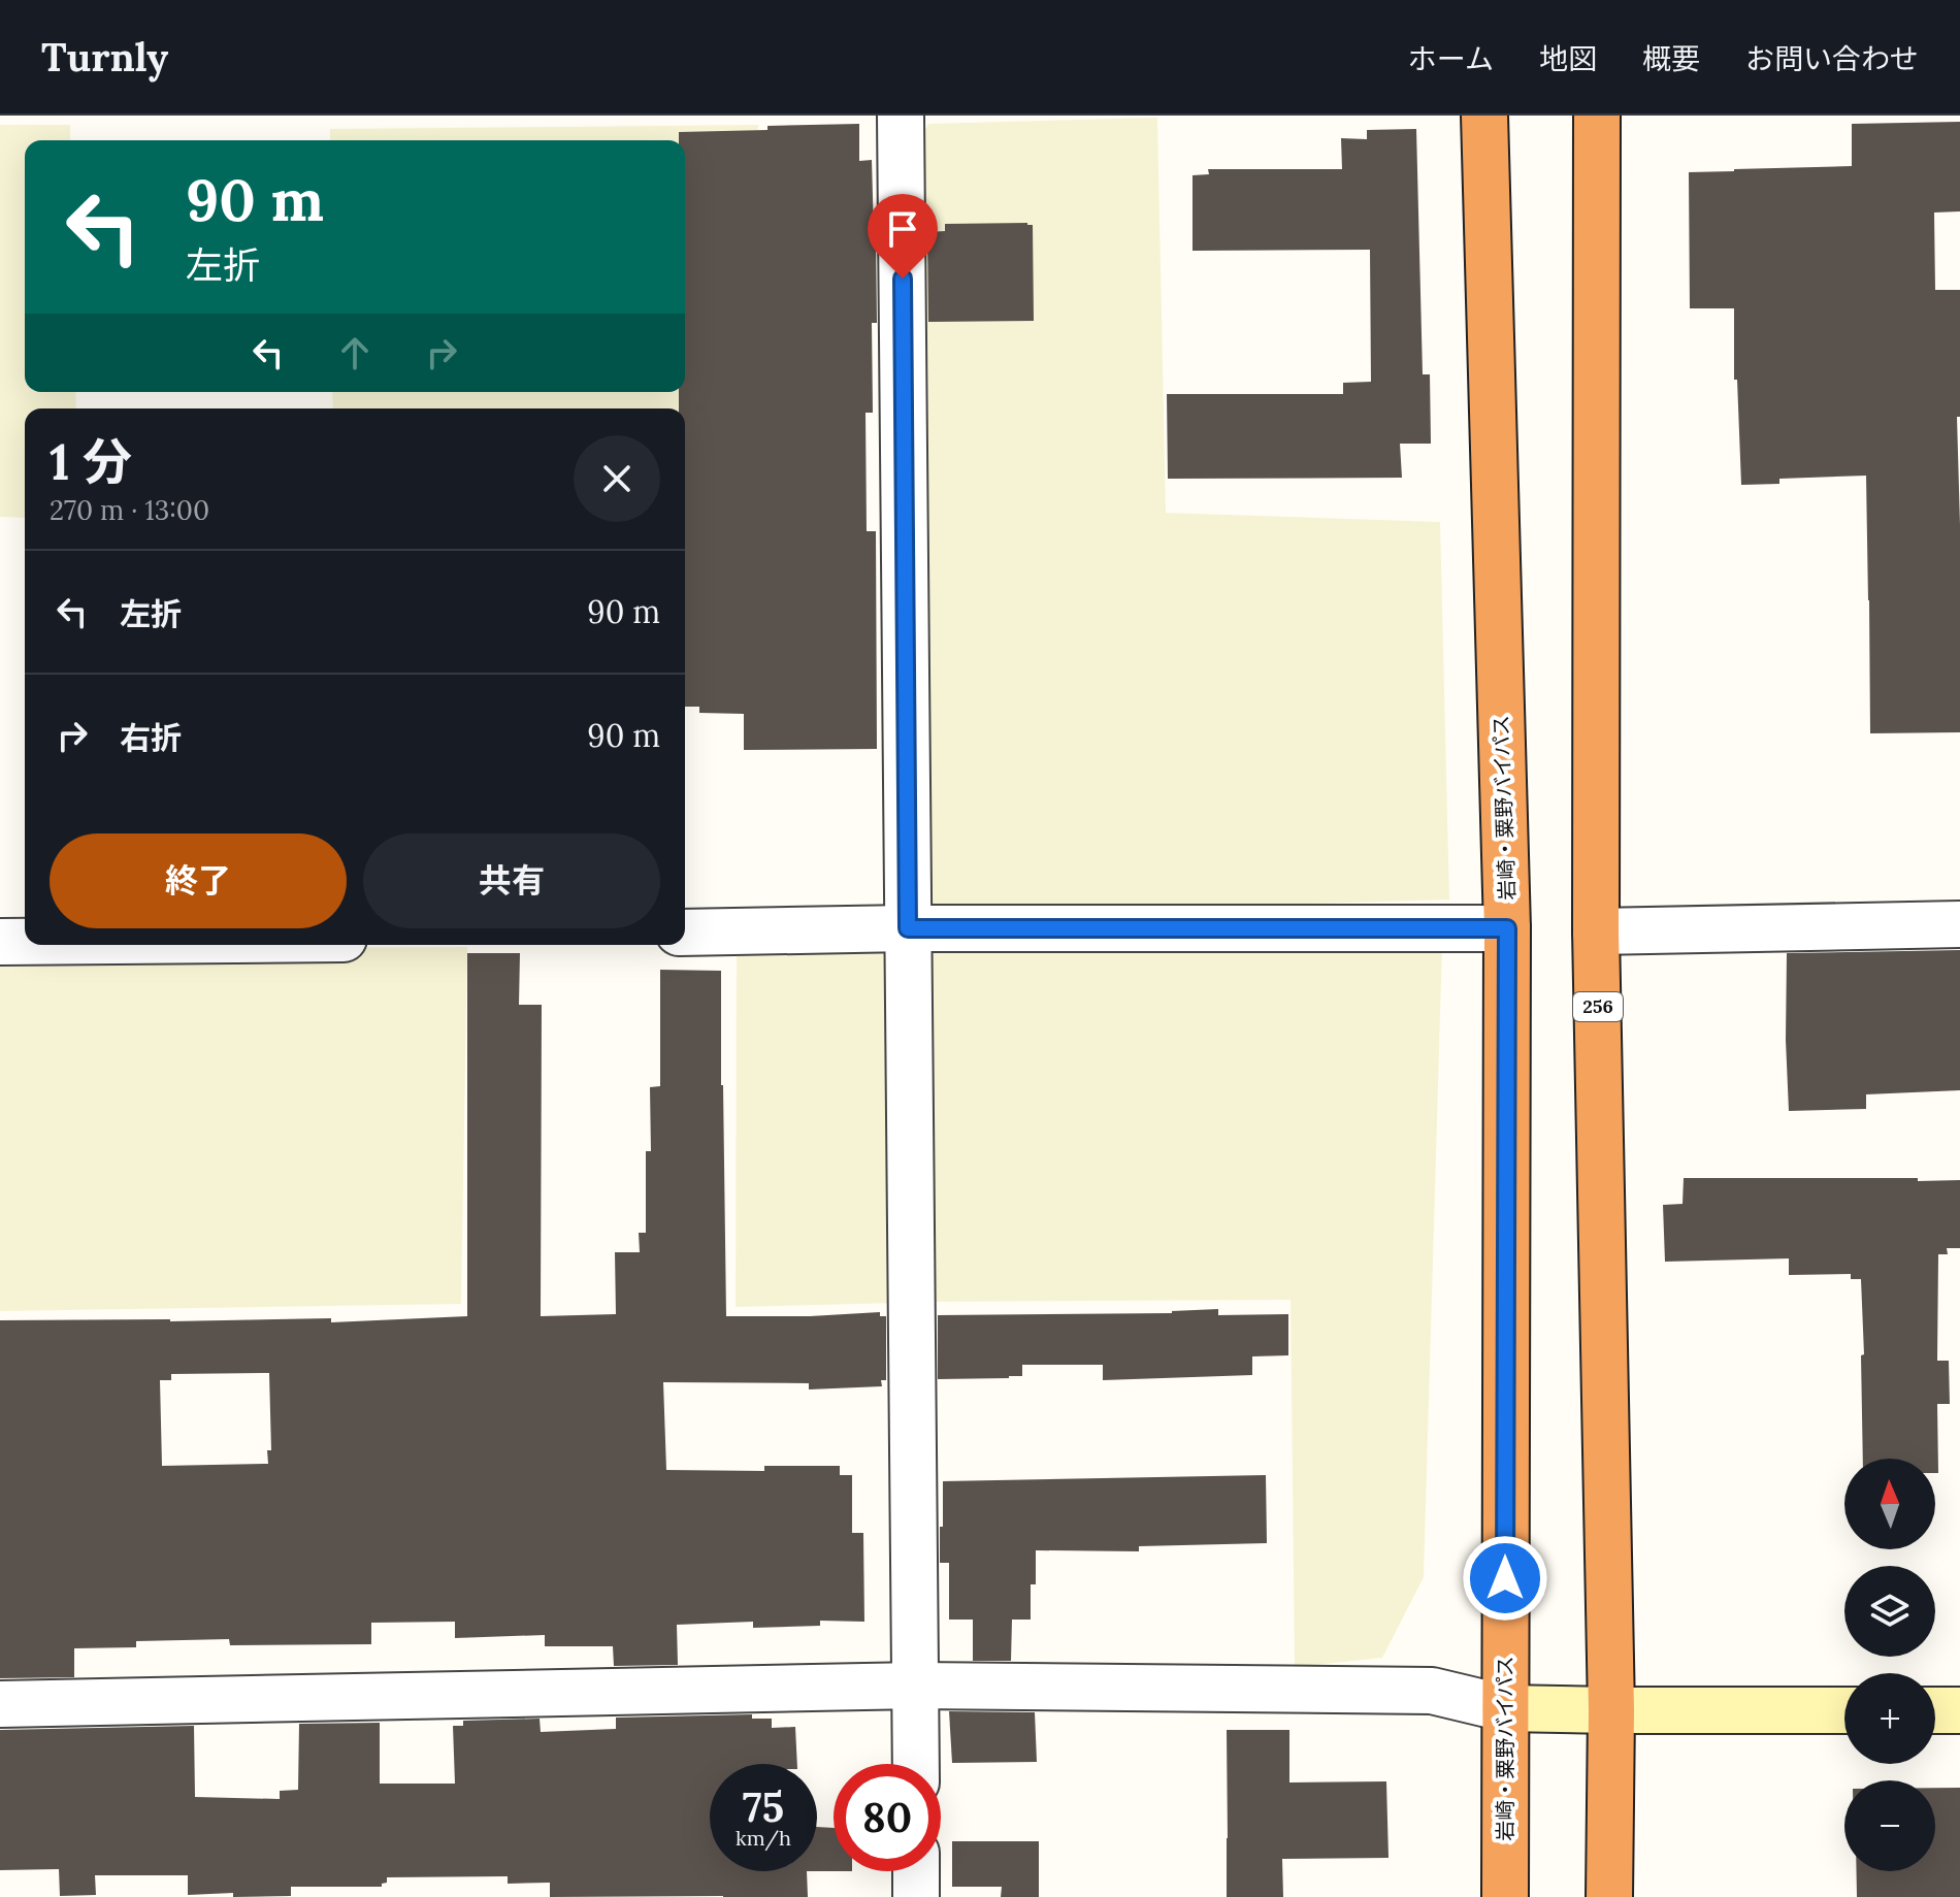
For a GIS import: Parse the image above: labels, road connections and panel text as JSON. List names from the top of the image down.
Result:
{
  "streets": {
    "highway": ["岩崎・粟野バイパス", "256"]
  },
  "north": "top",
  "page": {
    "header": "Turnly",
    "nav": [
      "ホーム",
      "地図",
      "概要",
      "お問い合わせ"
    ],
    "turn": ["90 m", "左折"],
    "heading": ["1 分", "270 m · 13:00"],
    "list": [
      {
        "name": "左折",
        "value": "90 m"
      },
      {
        "name": "右折",
        "value": "90 m"
      }
    ],
    "buttons": ["終了", "共有"],
    "map_buttons": ["+", "−"],
    "speed": "75 km/h",
    "limit": "80"
  }
}
